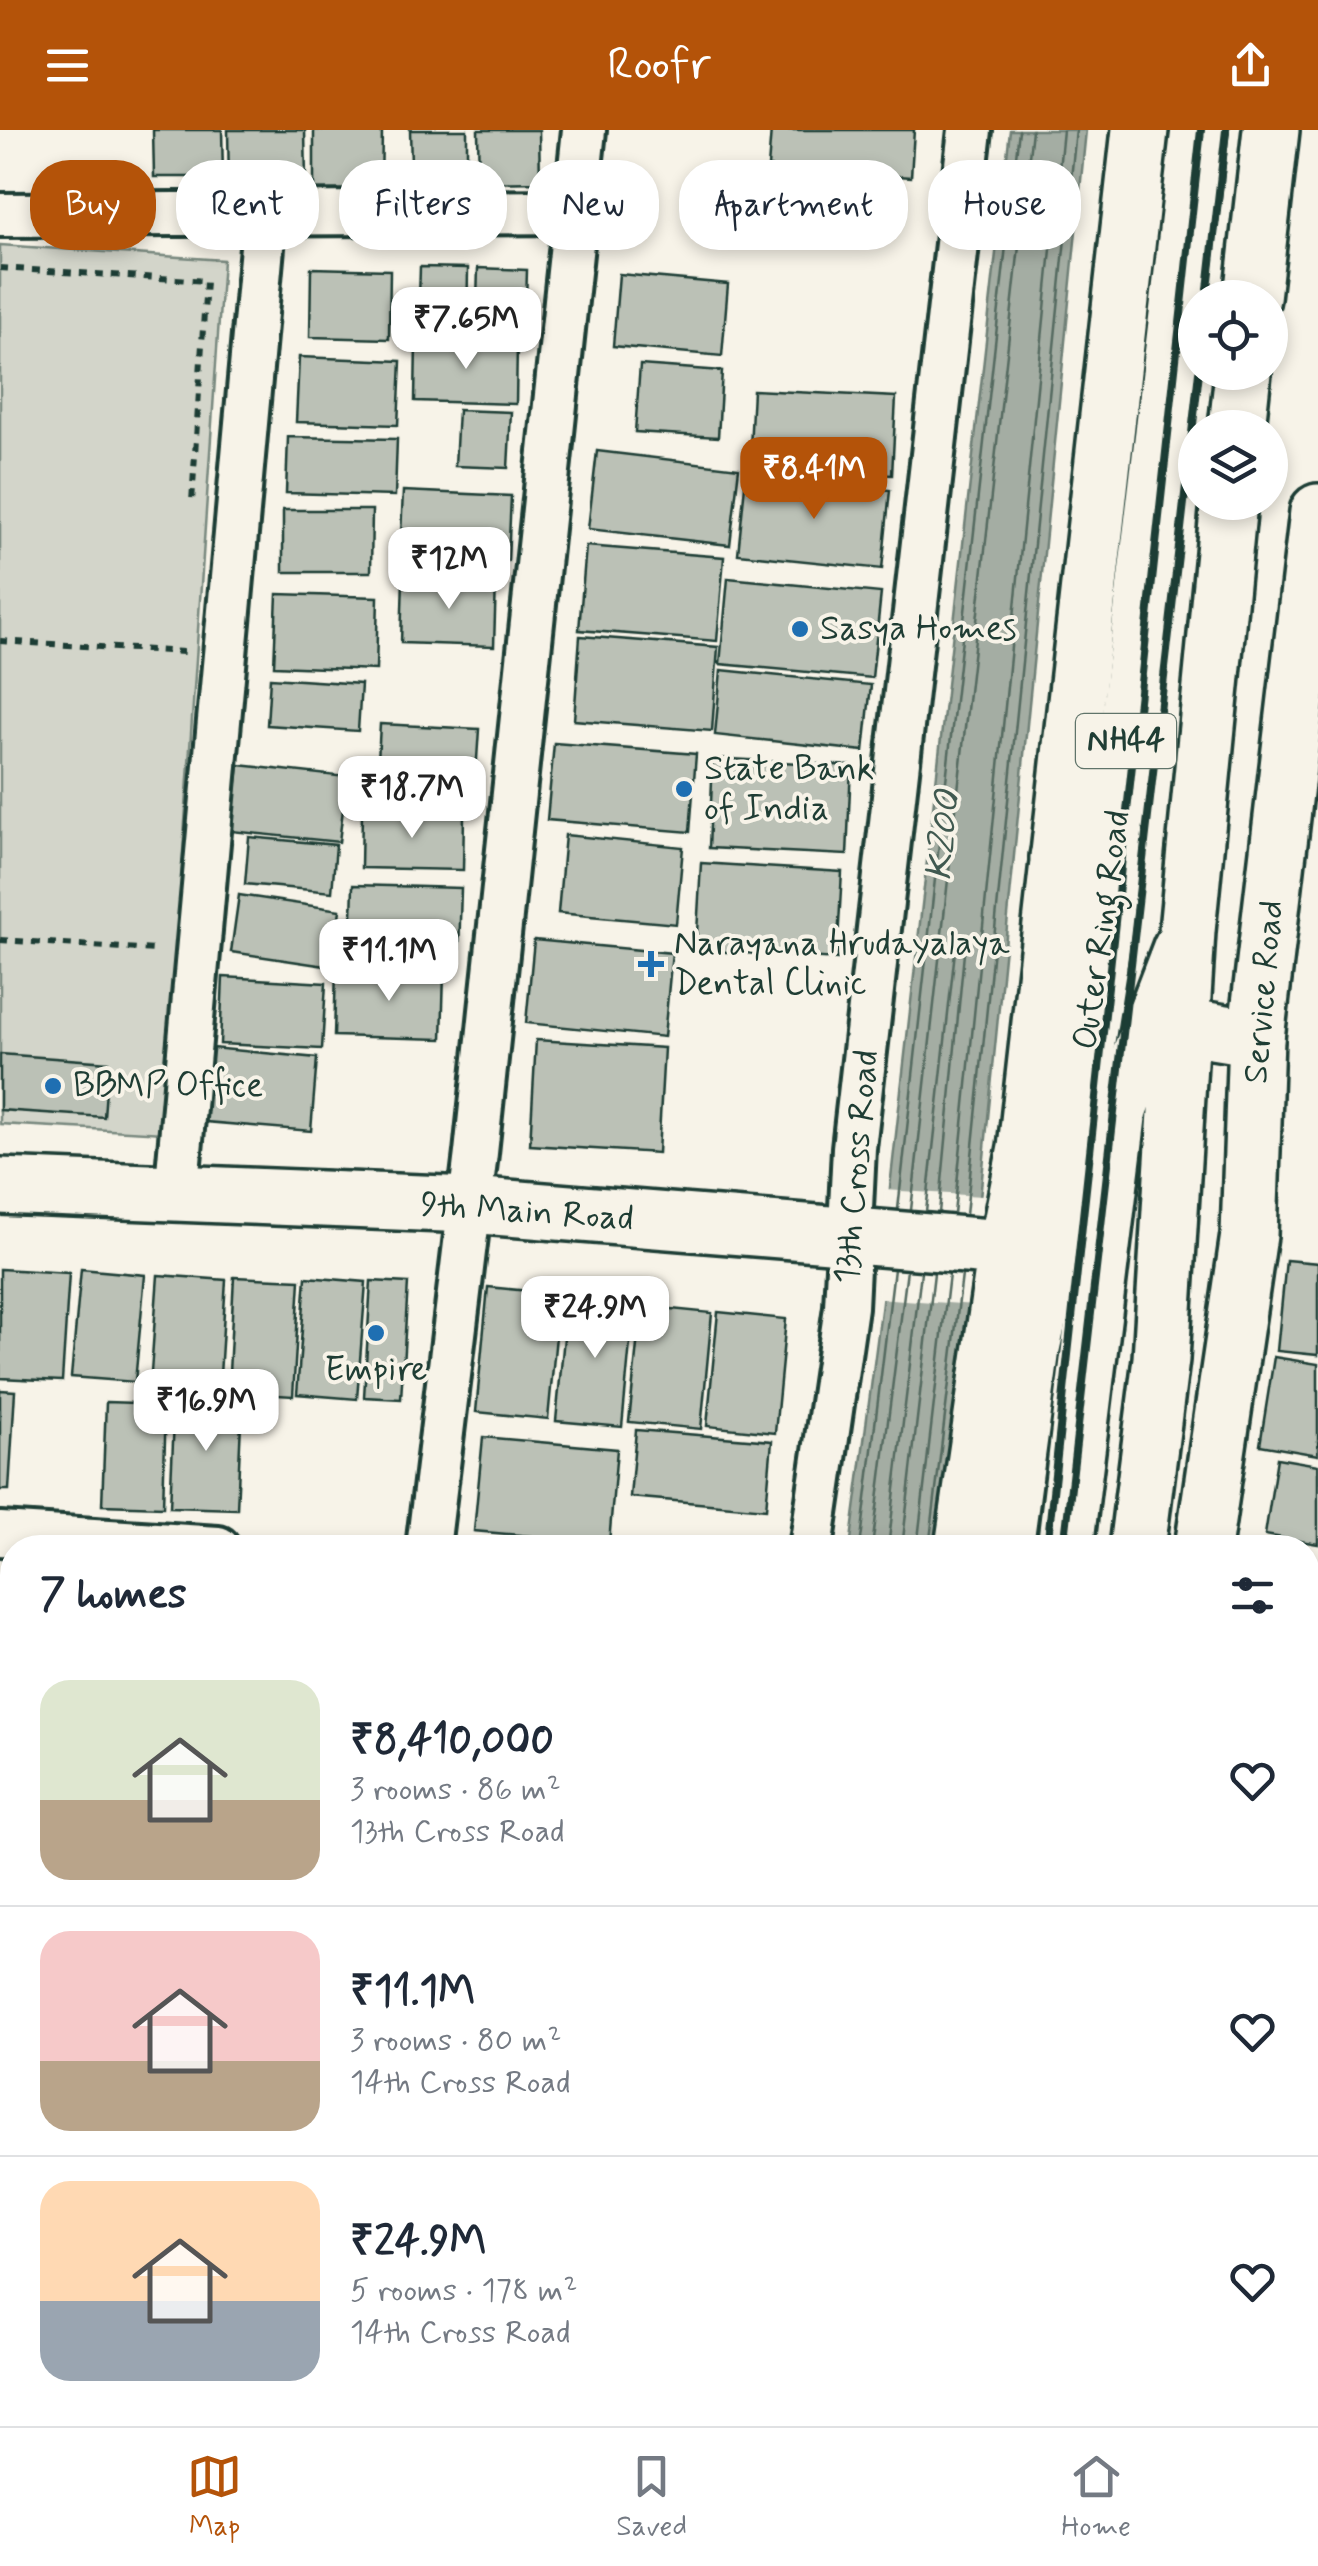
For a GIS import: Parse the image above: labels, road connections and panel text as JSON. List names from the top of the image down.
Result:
{
  "streets": {
    "main road": [
      "NH44",
      "Outer Ring Road",
      "Service Road",
      "9th Main Road"
    ],
    "street": ["13th Cross Road"]
  },
  "crossings": [
    ["Outer Ring Road", "9th Main Road"],
    ["13th Cross Road", "9th Main Road"]
  ],
  "water": ["K200"],
  "places": {
    "other": [
      "Sasya Homes",
      "State Bank of India",
      "BBMP Office",
      "Empire"
    ],
    "health": ["Narayana Hrudayalaya Dental Clinic"]
  },
  "page": {
    "header": "Roofr",
    "chip": [
      "Buy",
      "Rent",
      "Filters",
      "New",
      "Apartment",
      "House"
    ],
    "price": [
      "₹7.65M",
      "₹8.41M",
      "₹12M",
      "₹18.7M",
      "₹11.1M",
      "₹24.9M",
      "₹16.9M"
    ],
    "heading": "7 homes",
    "list": [
      {
        "name": "₹8,410,000",
        "note": "3 rooms · 86 m² · 13th Cross Road"
      },
      {
        "name": "₹11.1M",
        "note": "3 rooms · 80 m² · 14th Cross Road"
      },
      {
        "name": "₹24.9M",
        "note": "5 rooms · 178 m² · 14th Cross Road"
      }
    ],
    "tabs": ["Map", "Saved", "Home"]
  }
}
